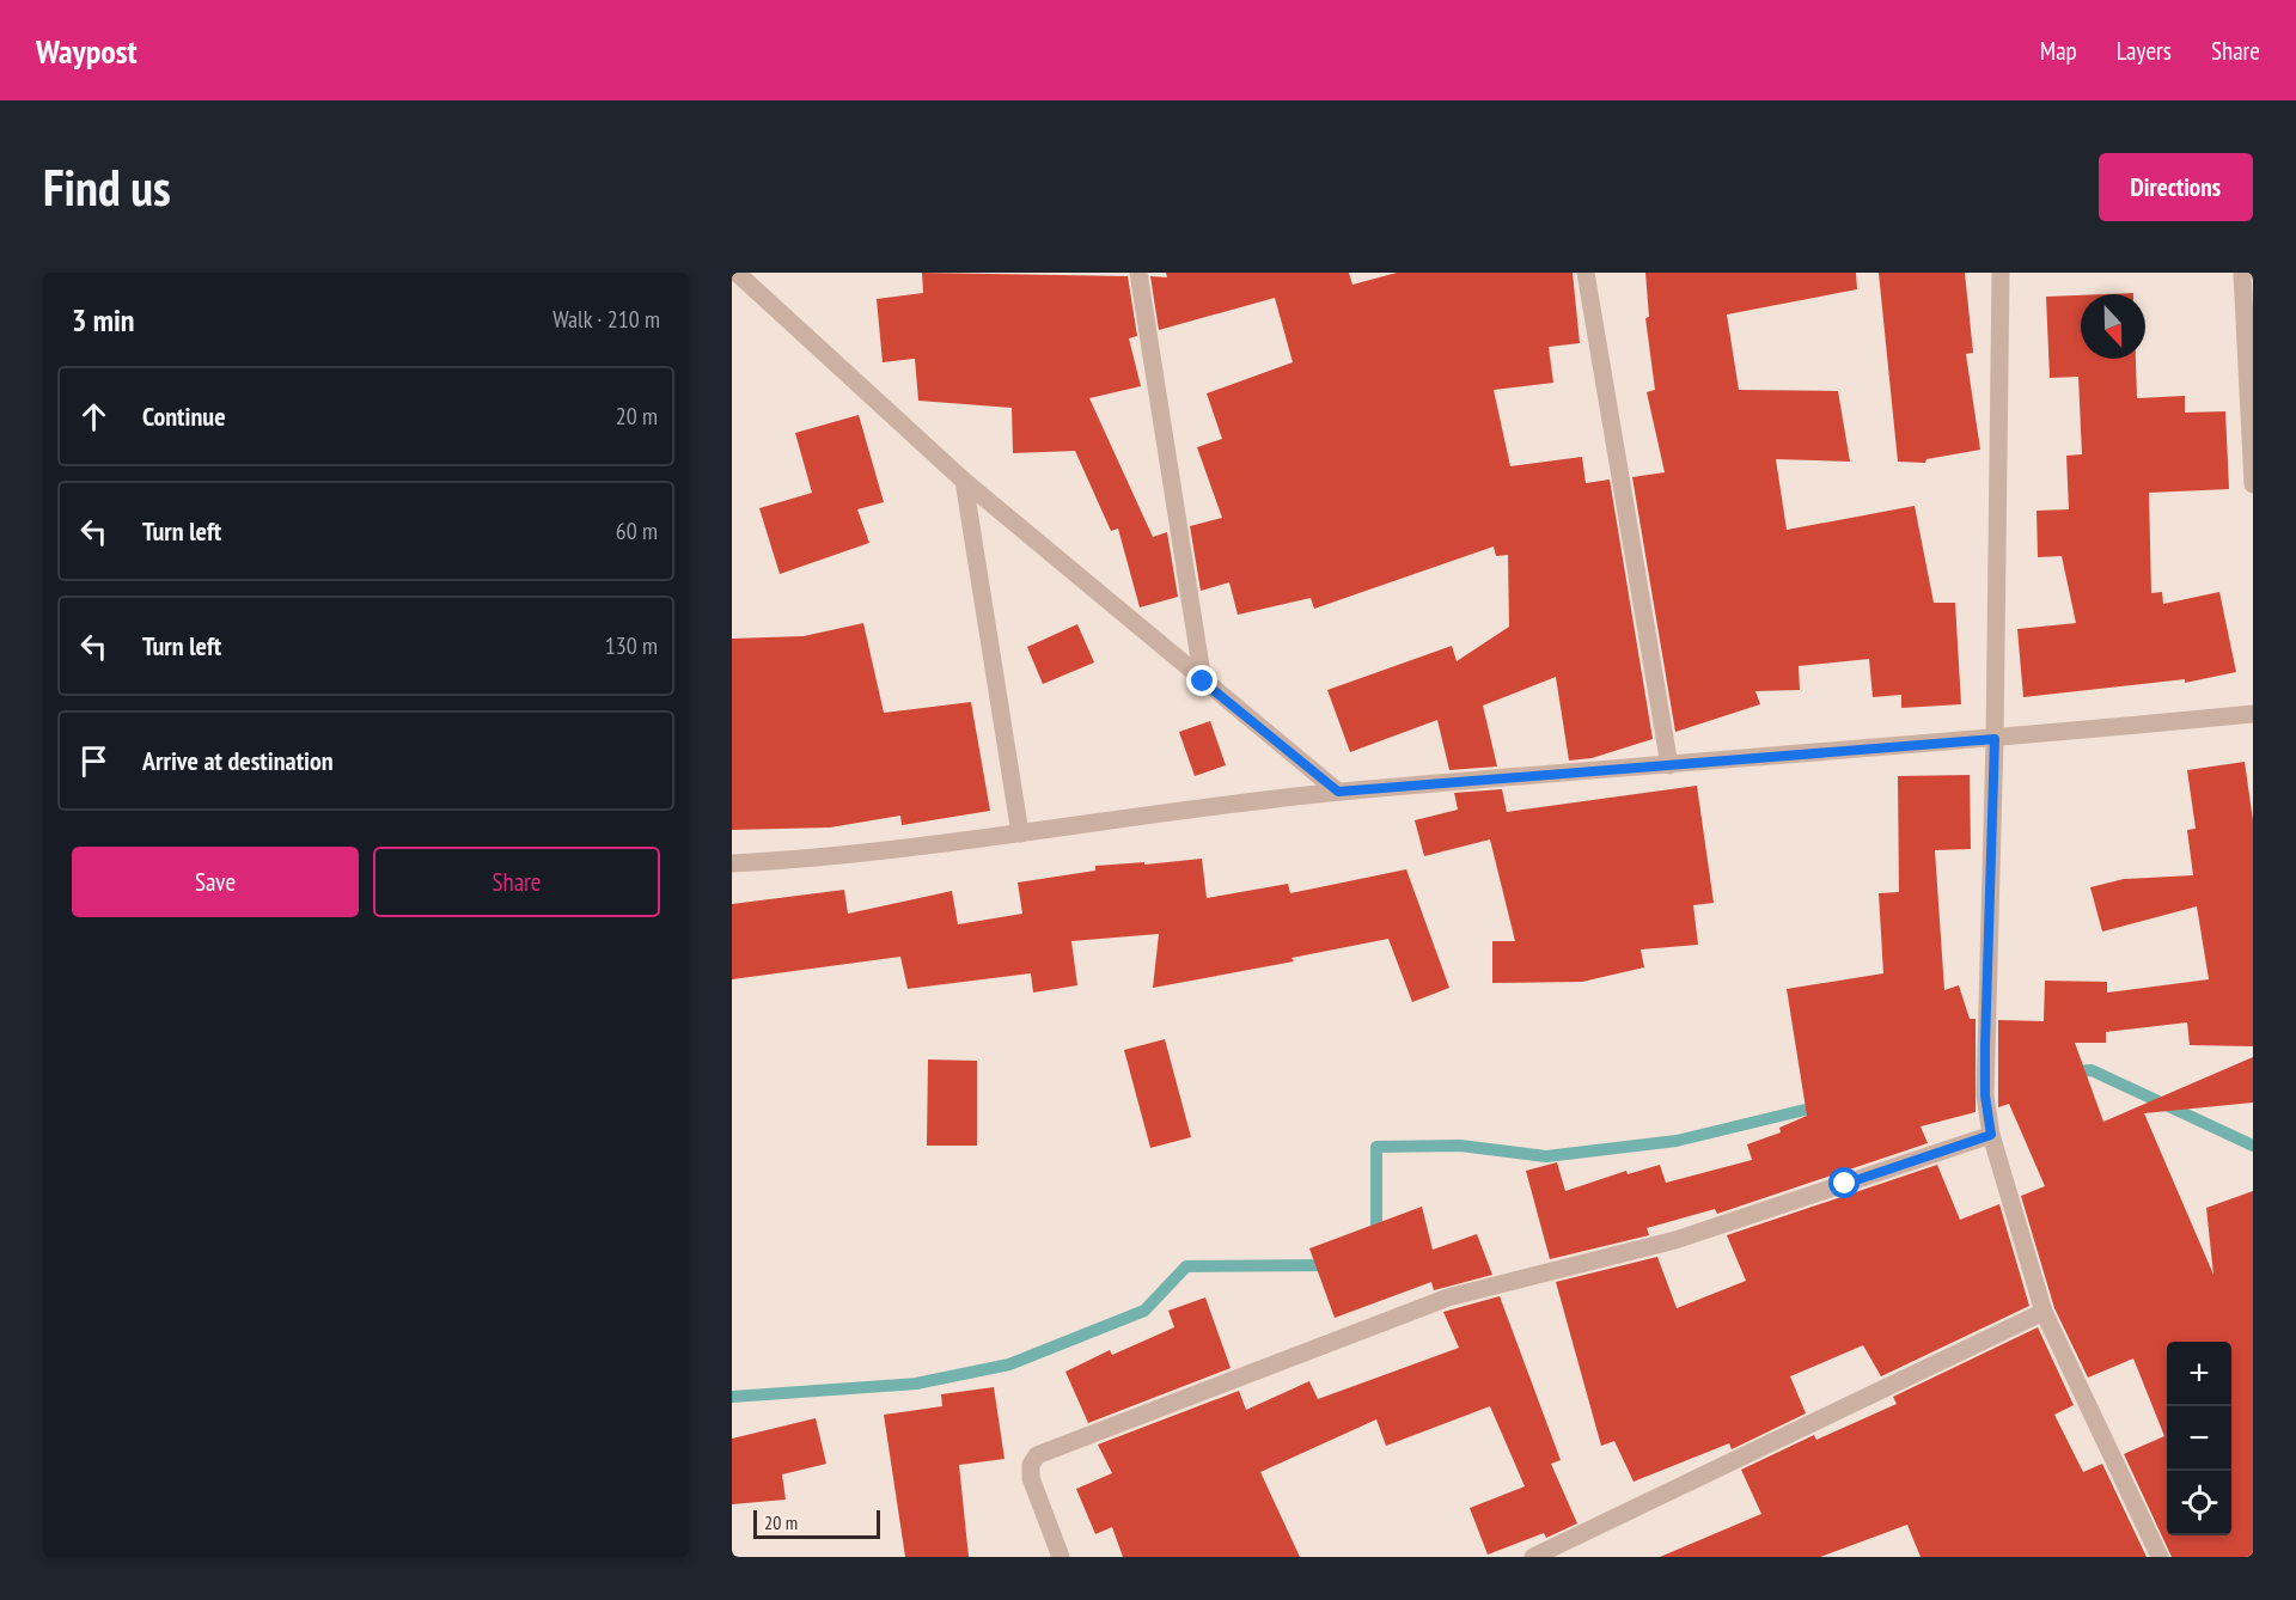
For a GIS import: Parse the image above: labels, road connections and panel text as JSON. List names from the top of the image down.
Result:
{
  "scale_bar": "20 m",
  "north": "bottom",
  "page": {
    "header": "Waypost",
    "nav": ["Map", "Layers", "Share"],
    "buttons": [
      "Directions",
      ["Save", "Share"]
    ],
    "title": "Find us",
    "heading": ["3 min", "Walk · 210 m"],
    "list": [
      ["Continue", "20 m"],
      ["Turn left", "60 m"],
      ["Turn left", "130 m"],
      "Arrive at destination"
    ],
    "map_buttons": ["+", "−"],
    "scale": "20 m"
  }
}
